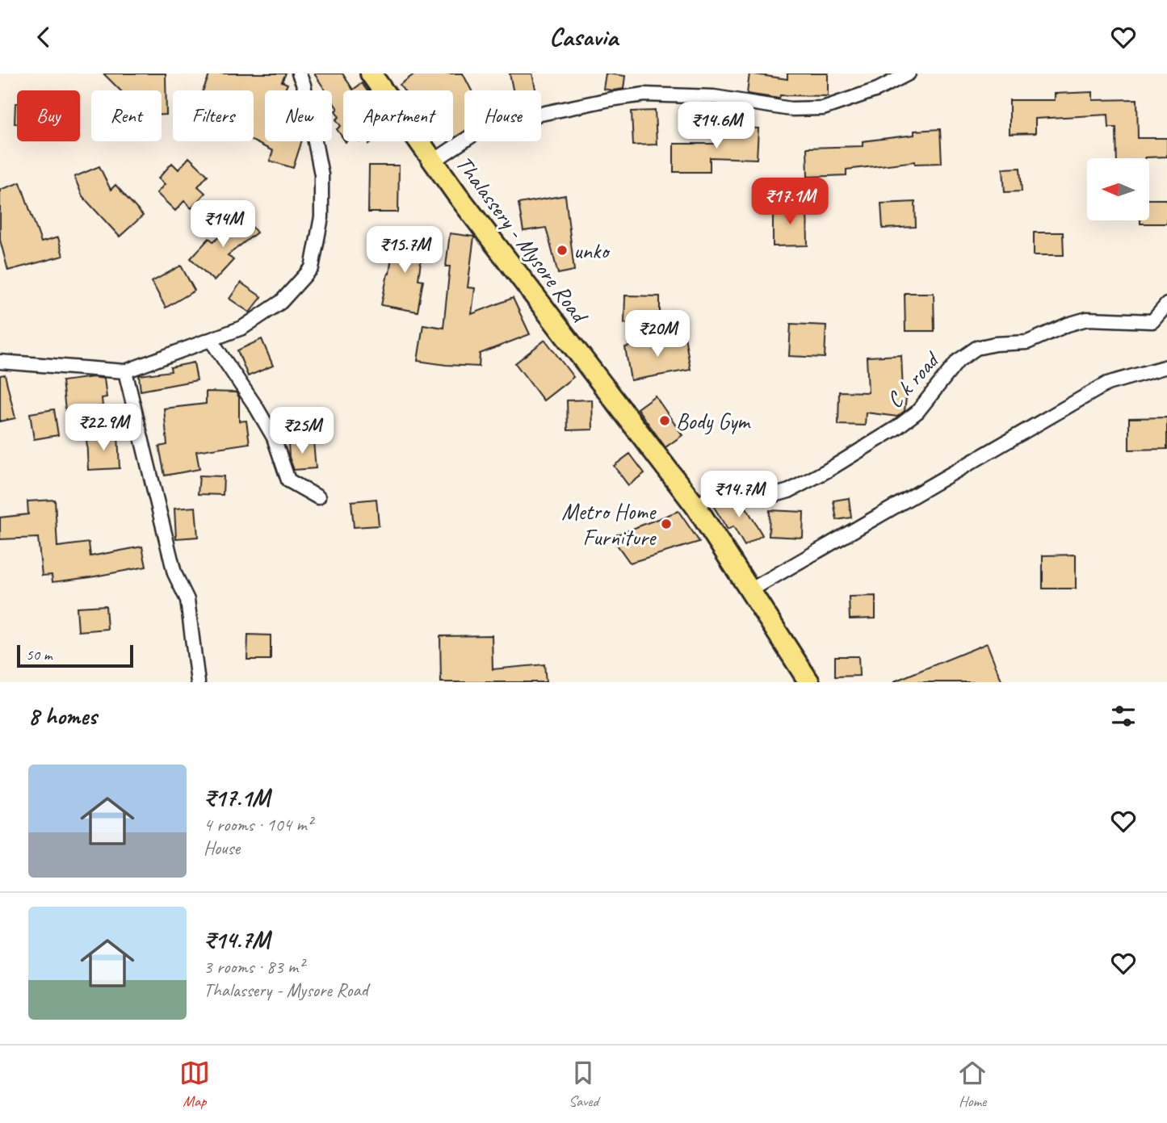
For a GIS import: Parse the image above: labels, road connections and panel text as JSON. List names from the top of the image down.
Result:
{
  "streets": {
    "main road": ["Thalassery - Mysore Road"],
    "street": ["C k road"]
  },
  "crossings": [
    ["Thalassery - Mysore Road", "C k road"]
  ],
  "places": ["unko", "Body Gym", "Metro Home Furniture"],
  "scale_bar": "50 m",
  "north": "left",
  "page": {
    "header": "Casavia",
    "chip": [
      "Buy",
      "Rent",
      "Filters",
      "New",
      "Apartment",
      "House"
    ],
    "price": [
      "₹14.6M",
      "₹17.1M",
      "₹14M",
      "₹15.7M",
      "₹20M",
      "₹22.9M",
      "₹25M",
      "₹14.7M"
    ],
    "scale": "50 m",
    "heading": "8 homes",
    "list": [
      {
        "name": "₹17.1M",
        "note": "4 rooms · 104 m² · House"
      },
      {
        "name": "₹14.7M",
        "note": "3 rooms · 83 m² · Thalassery - Mysore Road"
      }
    ],
    "tabs": ["Map", "Saved", "Home"]
  }
}
